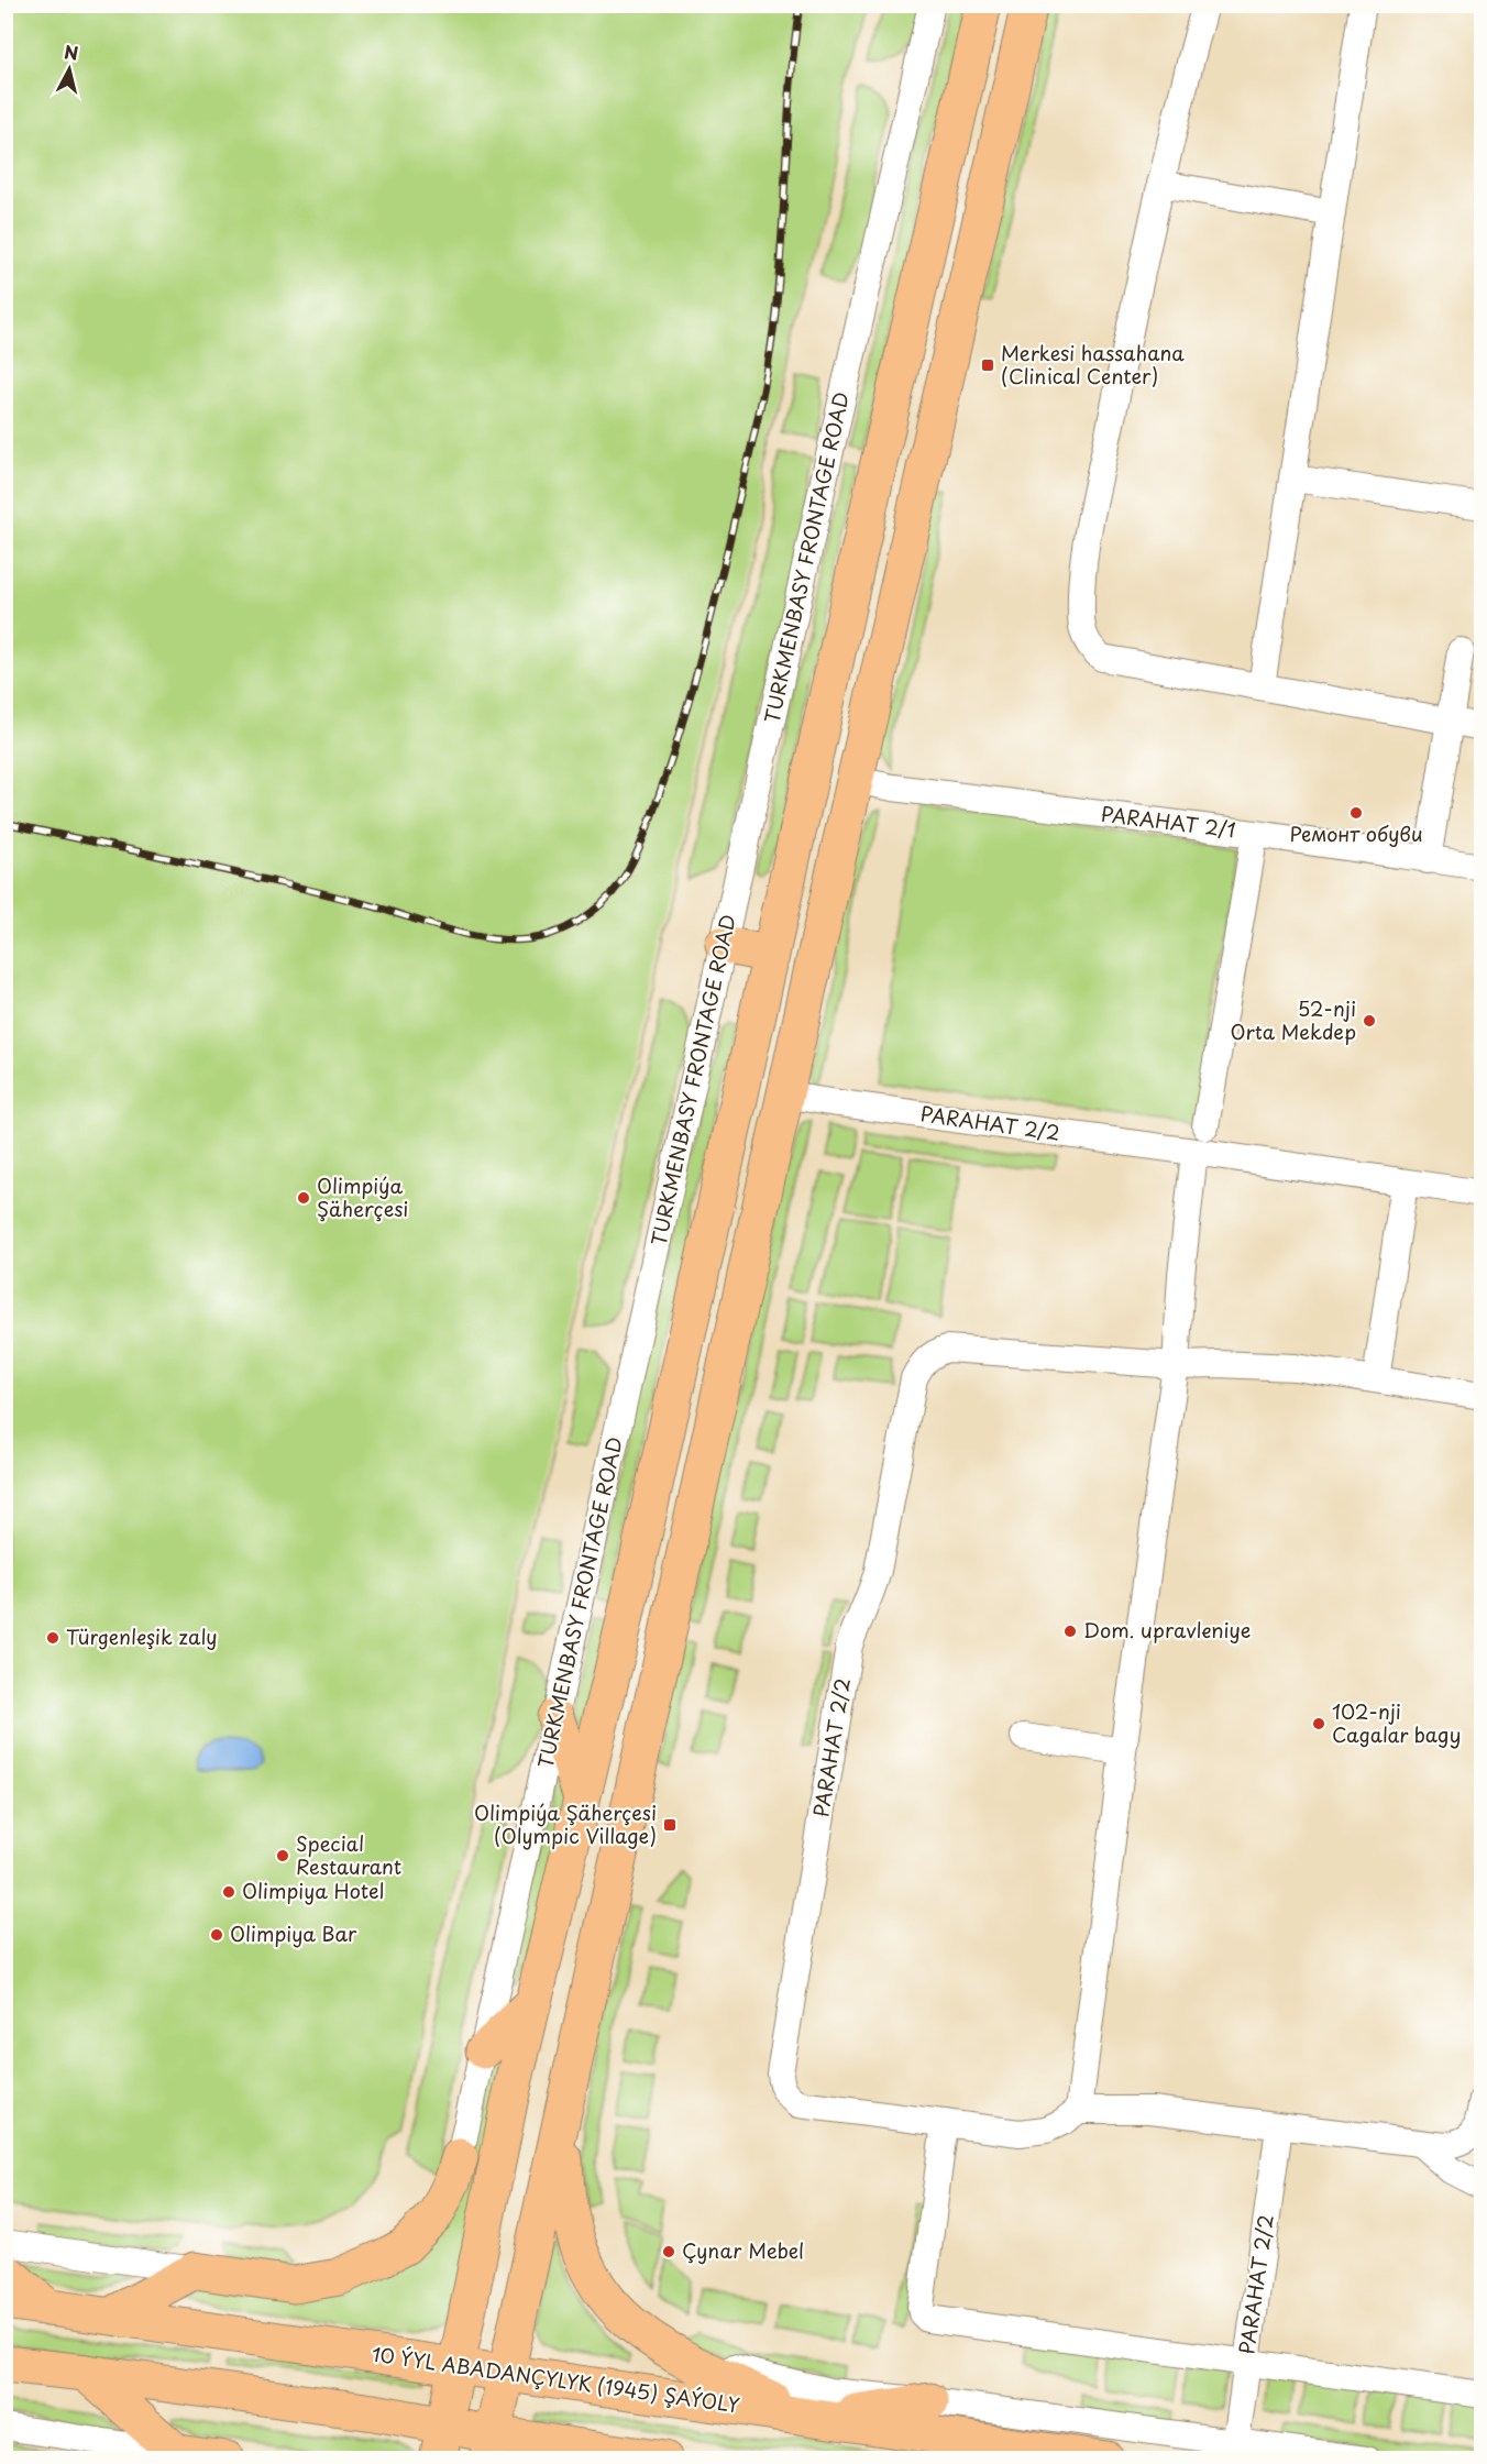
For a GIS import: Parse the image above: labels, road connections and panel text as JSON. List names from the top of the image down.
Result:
{
  "streets": {
    "main road": ["10 ÝYL ABADANÇYLYK (1945) ŞAÝOLY"],
    "street": ["TURKMENBASY FRONTAGE ROAD", "PARAHAT 2/1", "PARAHAT 2/2"]
  },
  "crossings": [
    ["PARAHAT 2/2", "10 ÝYL ABADANÇYLYK (1945) ŞAÝOLY"]
  ],
  "places": {
    "transit": ["Merkesi hassahana (Clinical Center)", "Olimpiýa Şäherçesi (Olympic Village)"],
    "other": [
      "Ремонт обуви",
      "52-nji Orta Mekdep",
      "Olimpiýa Şäherçesi",
      "Dom. upravleniye",
      "Türgenleşik zaly",
      "102-nji Cagalar bagy",
      "Special Restaurant",
      "Olimpiya Hotel",
      "Olimpiya Bar",
      "Çynar Mebel"
    ]
  },
  "north": "top"
}
